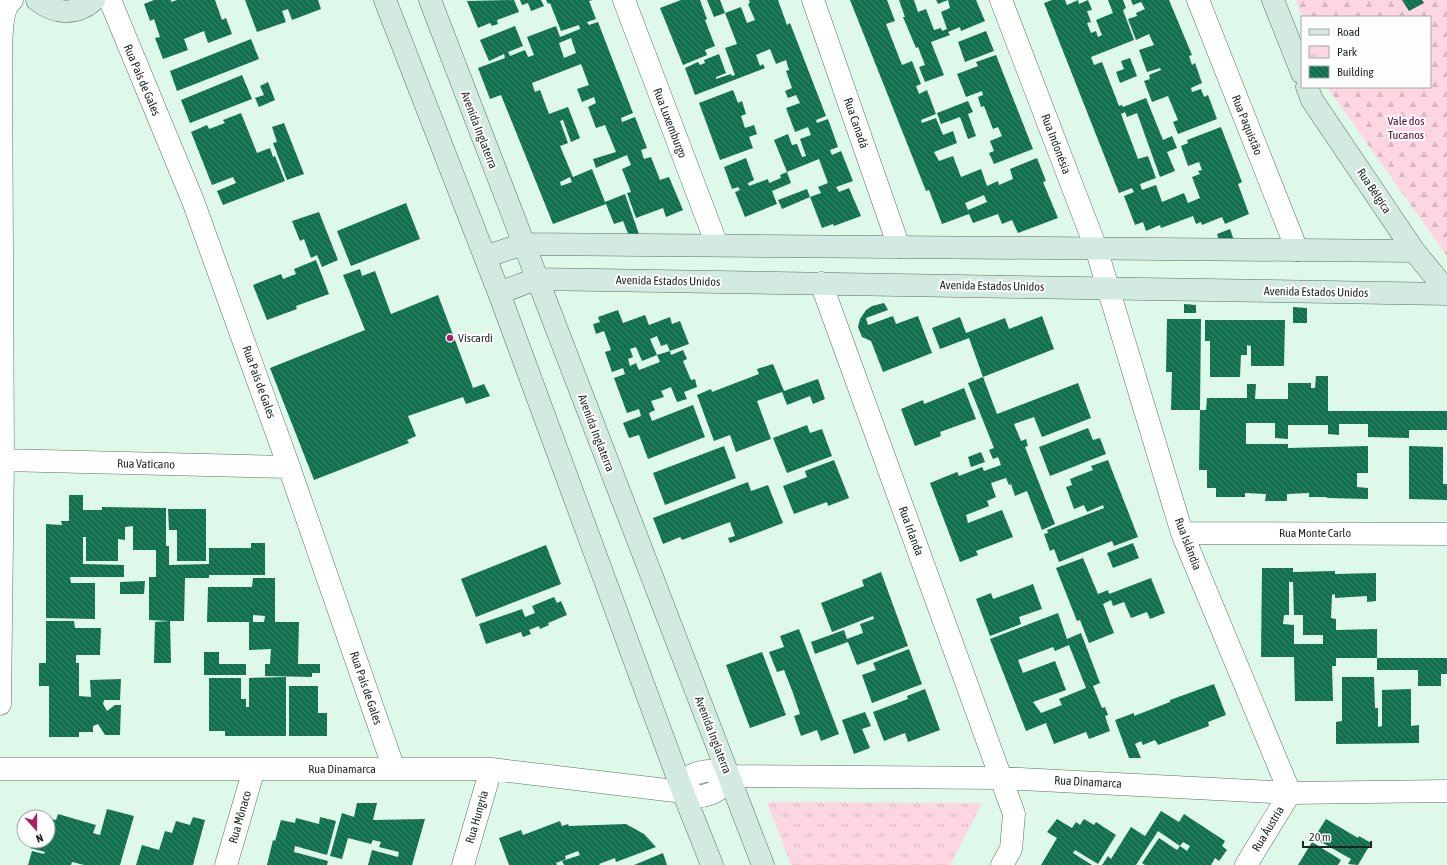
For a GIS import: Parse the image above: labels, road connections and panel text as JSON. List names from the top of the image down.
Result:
{
  "streets": {
    "street": [
      "Rua País de Gales",
      "Rua Luxemburgo",
      "Rua Canadá",
      "Rua Paquistão",
      "Avenida Inglaterra",
      "Rua Indonésia",
      "Rua Bélgica",
      "Avenida Estados Unidos",
      "Rua Vaticano",
      "Rua Irlanda",
      "Rua Monte Carlo",
      "Rua Islândia",
      "Rua Dinamarca",
      "Rua Mônaco",
      "Rua Hungria",
      "Rua Áustria"
    ]
  },
  "crossings": [
    ["Rua País de Gales", "Rua Vaticano"],
    ["Rua País de Gales", "Rua Dinamarca"],
    ["Avenida Inglaterra", "Avenida Estados Unidos"],
    ["Avenida Inglaterra", "Rua Dinamarca"],
    ["Rua Indonésia", "Avenida Estados Unidos"],
    ["Rua Indonésia", "Rua Islândia"],
    ["Avenida Estados Unidos", "Rua Irlanda"],
    ["Avenida Estados Unidos", "Rua Islândia"],
    ["Rua Irlanda", "Rua Dinamarca"],
    ["Rua Monte Carlo", "Rua Islândia"],
    ["Rua Islândia", "Rua Dinamarca"],
    ["Rua Islândia", "Rua Áustria"],
    ["Rua Dinamarca", "Rua Mônaco"],
    ["Rua Dinamarca", "Rua Hungria"],
    ["Rua Dinamarca", "Rua Áustria"]
  ],
  "parks": ["Vale dos Tucanos"],
  "places": ["Viscardi"],
  "legend": ["Road", "Park", "Building"],
  "scale_bar": "20 m",
  "north": "bottom"
}
